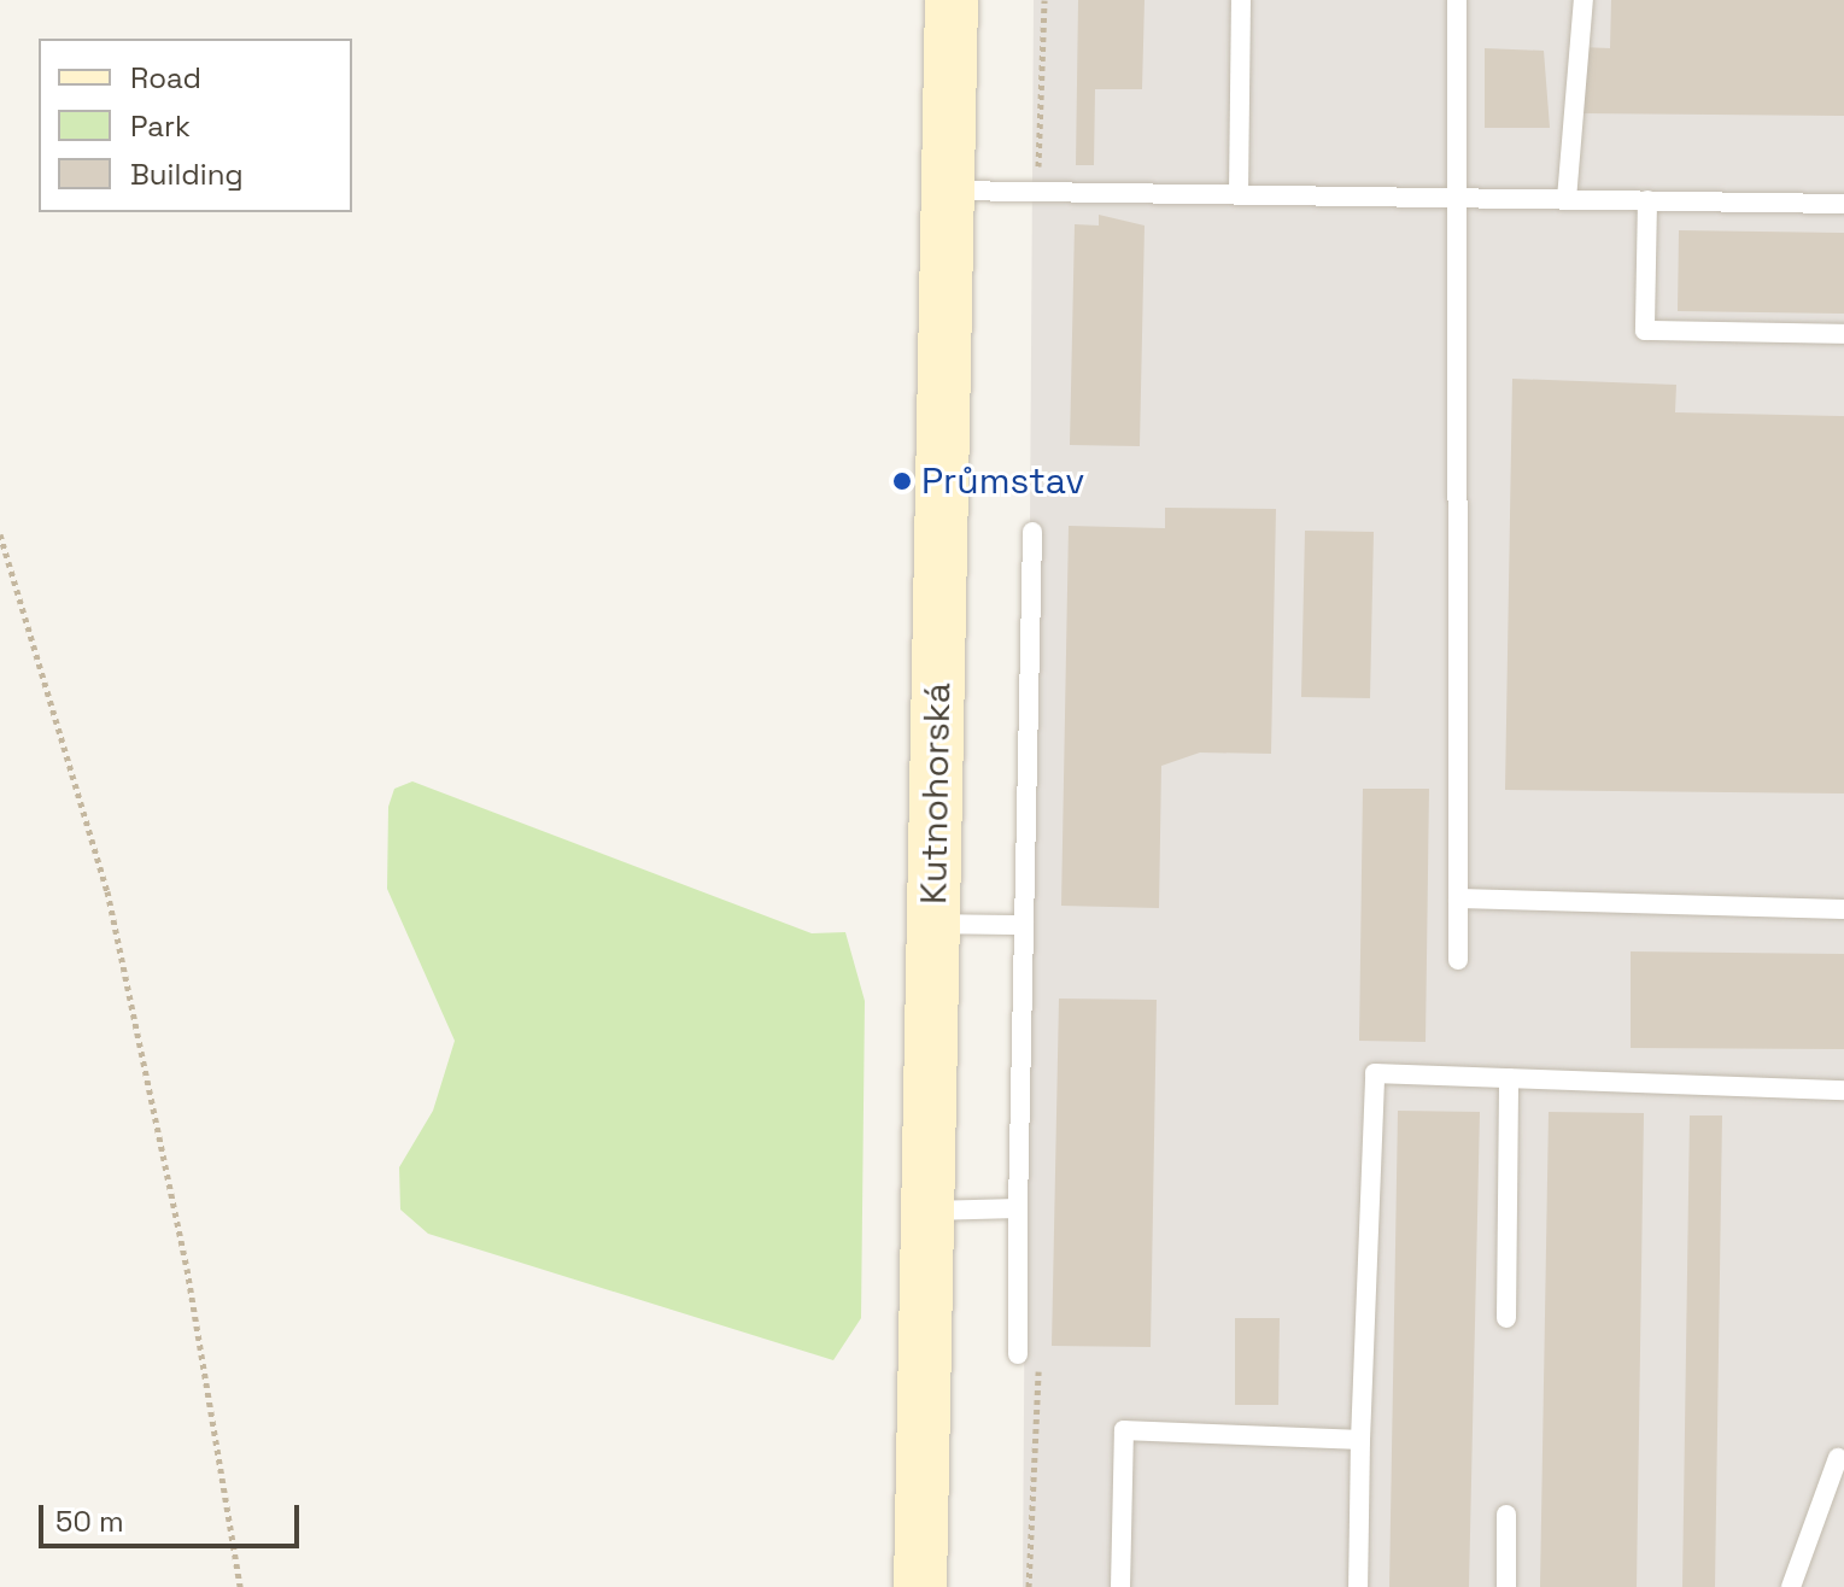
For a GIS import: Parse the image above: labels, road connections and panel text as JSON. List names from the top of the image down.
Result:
{
  "streets": {
    "main road": ["Kutnohorská"]
  },
  "places": ["Průmstav"],
  "legend": ["Road", "Park", "Building"],
  "scale_bar": "50 m"
}
